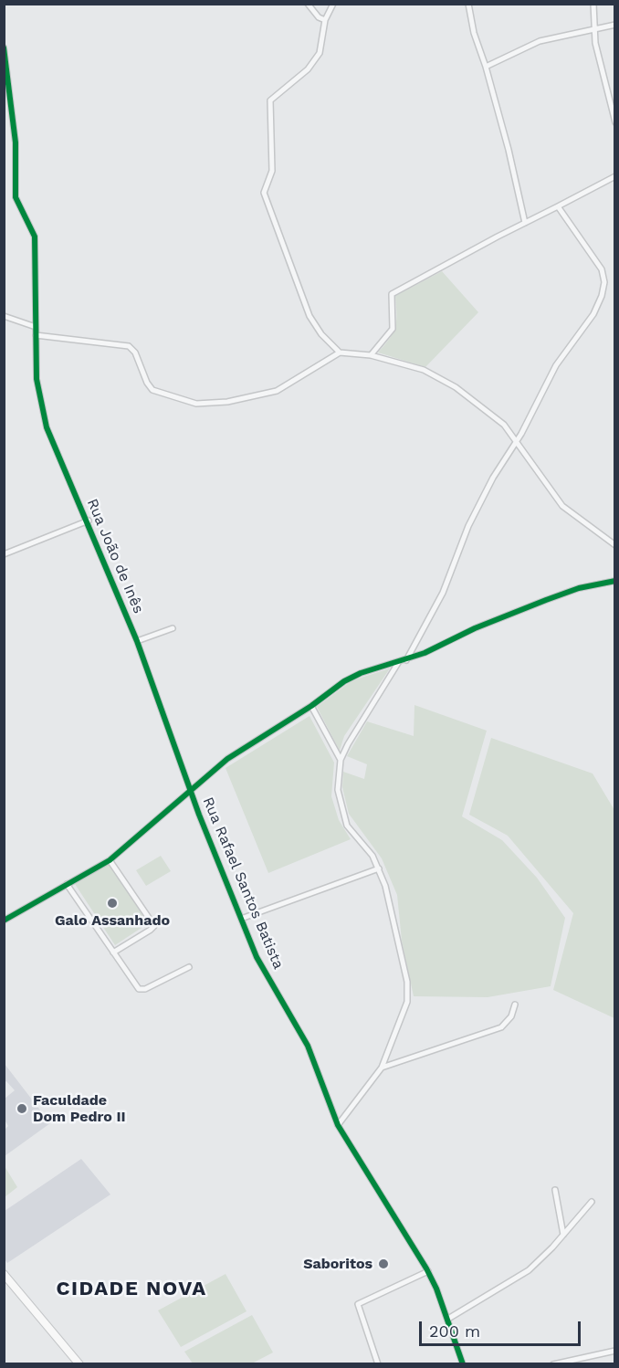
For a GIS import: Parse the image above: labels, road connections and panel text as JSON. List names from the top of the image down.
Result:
{
  "streets": {
    "street": ["Rua João de Inês", "Rua Rafael Santos Batista"]
  },
  "crossings": [
    ["Rua João de Inês", "Rua Rafael Santos Batista"]
  ],
  "districts": ["CIDADE NOVA"],
  "places": ["Galo Assanhado", "Faculdade Dom Pedro II", "Saboritos"],
  "scale_bar": "200 m"
}
